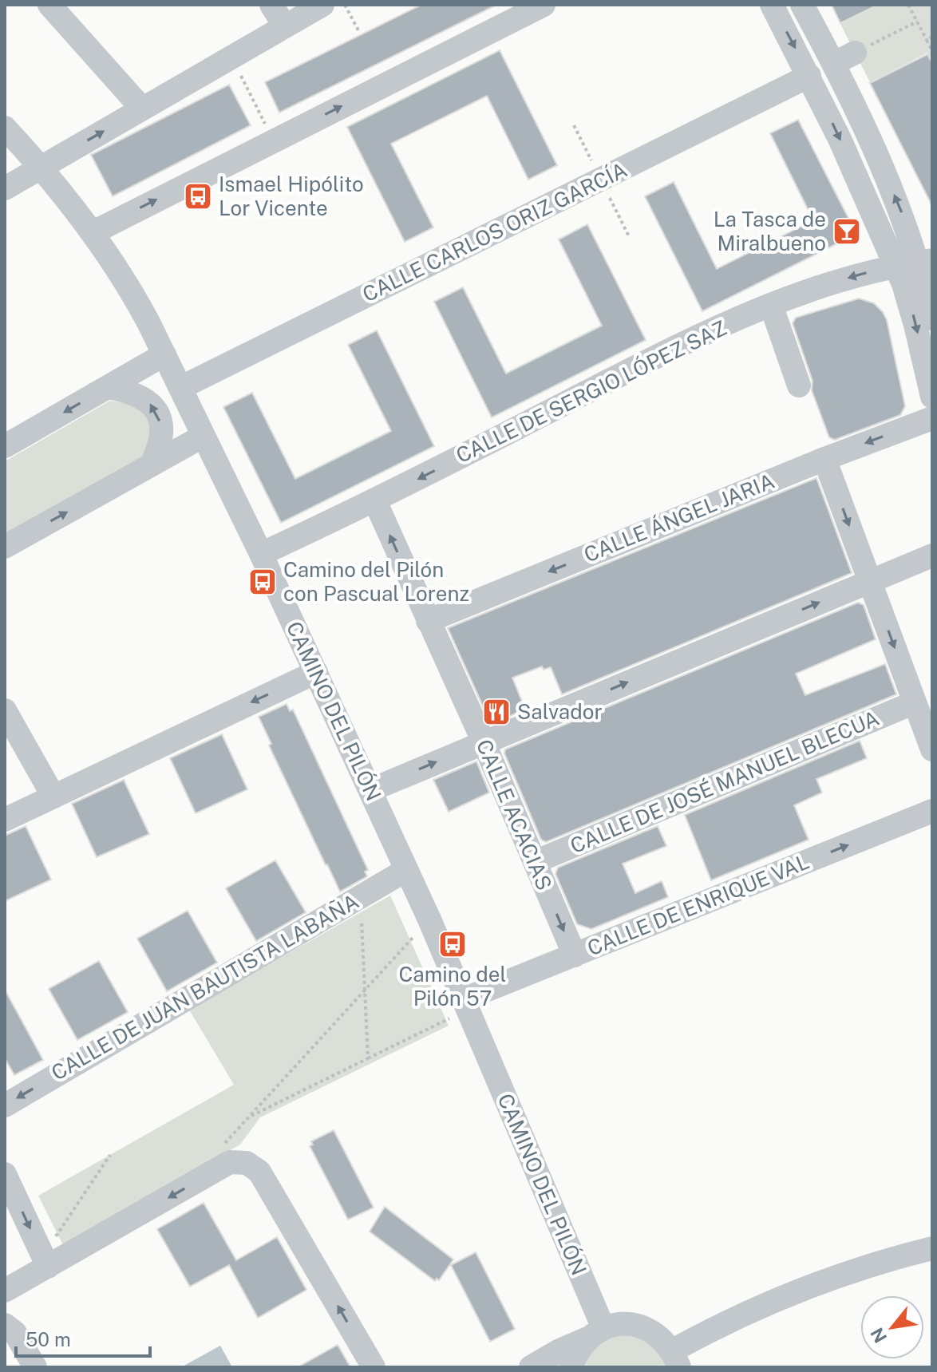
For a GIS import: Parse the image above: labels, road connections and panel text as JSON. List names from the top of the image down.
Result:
{
  "streets": {
    "street": [
      "CALLE CARLOS ORIZ GARCÍA",
      "CALLE DE SERGIO LÓPEZ SAZ",
      "CALLE ÁNGEL JARIA",
      "CAMINO DEL PILÓN",
      "CALLE DE JOSÉ MANUEL BLECUA",
      "CALLE ACACIAS",
      "CALLE DE ENRIQUE VAL",
      "CALLE DE JUAN BAUTISTA LABAÑA"
    ]
  },
  "crossings": [
    ["CALLE CARLOS ORIZ GARCÍA", "CAMINO DEL PILÓN"],
    ["CALLE DE SERGIO LÓPEZ SAZ", "CAMINO DEL PILÓN"],
    ["CALLE DE SERGIO LÓPEZ SAZ", "CALLE ACACIAS"],
    ["CALLE ÁNGEL JARIA", "CALLE ACACIAS"],
    ["CAMINO DEL PILÓN", "CALLE DE ENRIQUE VAL"],
    ["CAMINO DEL PILÓN", "CALLE DE JUAN BAUTISTA LABAÑA"],
    ["CALLE DE JOSÉ MANUEL BLECUA", "CALLE ACACIAS"],
    ["CALLE ACACIAS", "CALLE DE ENRIQUE VAL"]
  ],
  "one_way": ["CALLE DE SERGIO LÓPEZ SAZ", "CALLE DE ENRIQUE VAL"],
  "places": {
    "bus stop": ["Ismael Hipólito Lor Vicente", "Camino del Pilón con Pascual Lorenz", "Camino del Pilón 57"],
    "bar": ["La Tasca de Miralbueno"],
    "restaurant": ["Salvador"]
  },
  "scale_bar": "50 m",
  "north": "bottom left"
}
